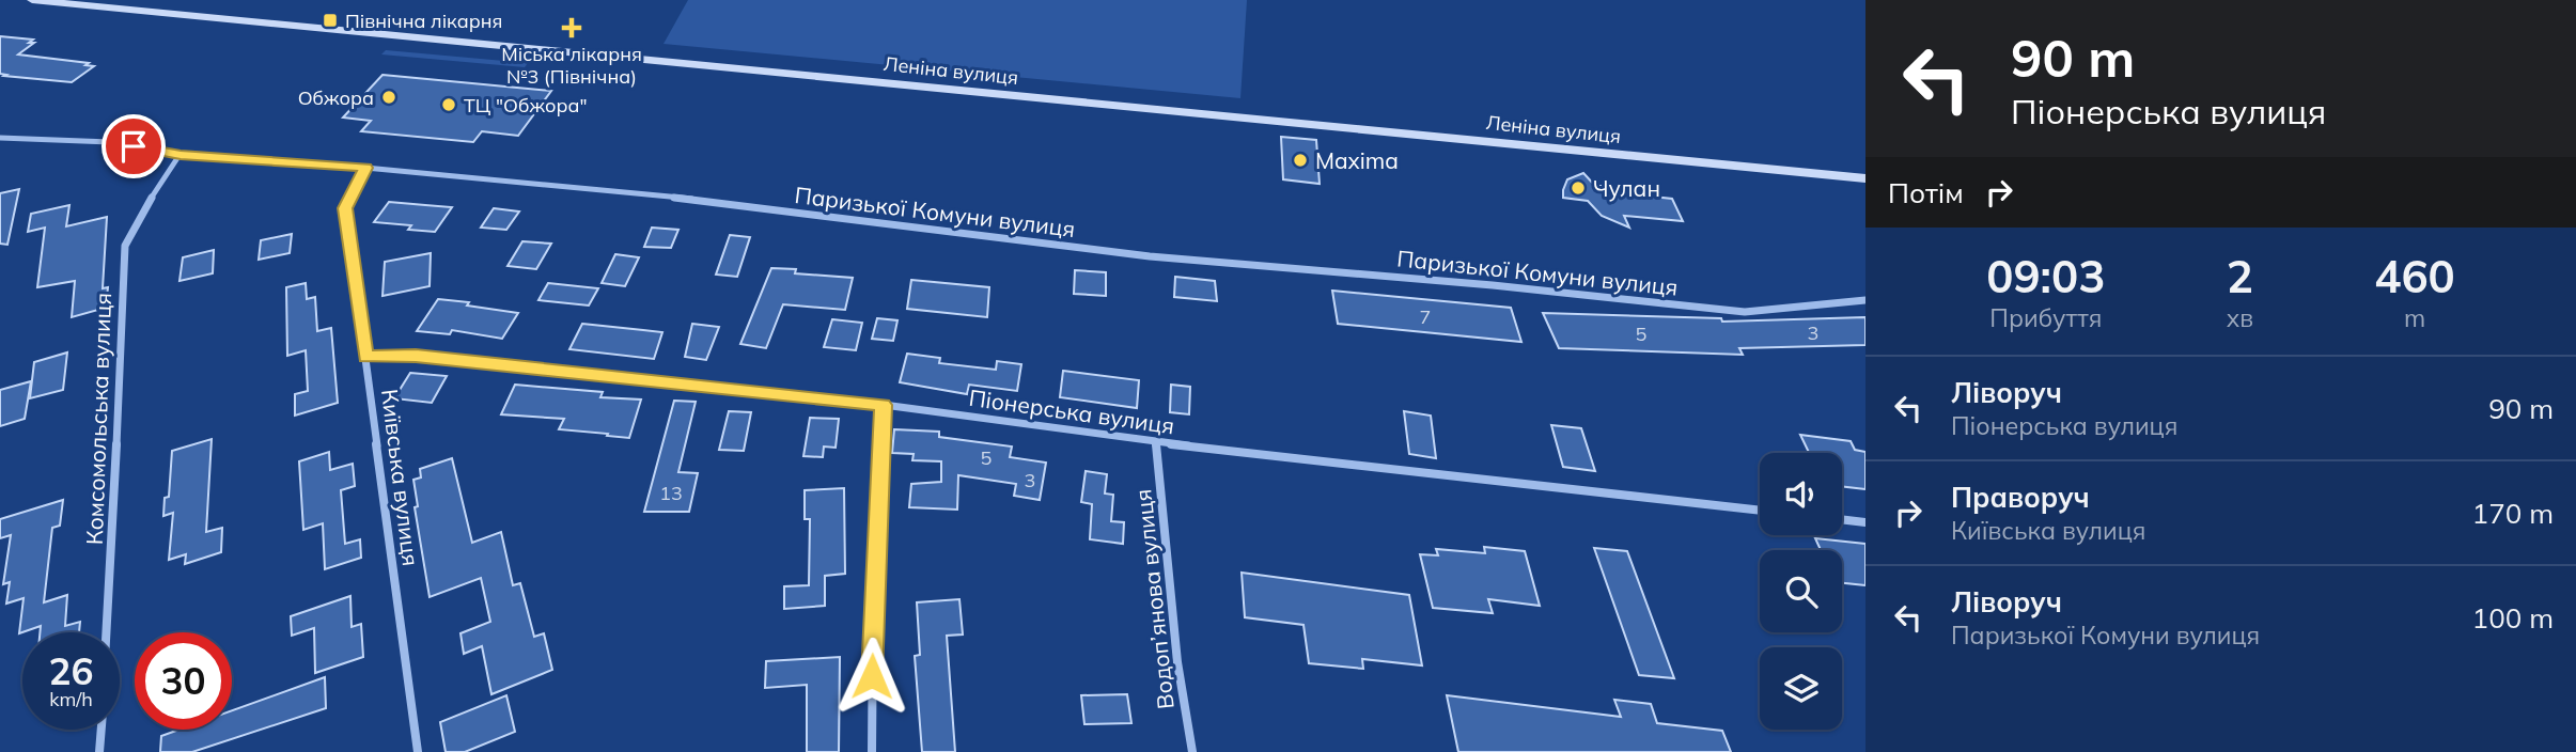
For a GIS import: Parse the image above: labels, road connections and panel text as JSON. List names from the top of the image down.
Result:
{
  "streets": {
    "main road": ["Леніна вулиця"],
    "street": [
      "Паризької Комуни вулиця",
      "Піонерська вулиця",
      "Комсомольська вулиця",
      "Київська вулиця",
      "Водоп’янова вулиця"
    ]
  },
  "crossings": [
    ["Паризької Комуни вулиця", "Комсомольська вулиця"],
    ["Паризької Комуни вулиця", "Київська вулиця"],
    ["Піонерська вулиця", "Київська вулиця"],
    ["Піонерська вулиця", "Водоп’янова вулиця"]
  ],
  "places": {
    "transit": ["Північна лікарня"],
    "health": ["Міська лікарня №3 (Північна)"],
    "other": [
      "Обжора",
      "ТЦ \"Обжора\"",
      "Maxima",
      "Чулан"
    ]
  },
  "house_numbers": [
    "7",
    "3",
    "5",
    "5",
    "3",
    "13"
  ],
  "page": {
    "turn": ["90 m", "Піонерська вулиця"],
    "then": "Потім",
    "eta": [
      "09:03",
      "Прибуття",
      "2",
      "хв",
      "460",
      "m"
    ],
    "list": [
      {
        "name": "Ліворуч",
        "note": "Піонерська вулиця",
        "value": "90 m"
      },
      {
        "name": "Праворуч",
        "note": "Київська вулиця",
        "value": "170 m"
      },
      {
        "name": "Ліворуч",
        "note": "Паризької Комуни вулиця",
        "value": "100 m"
      }
    ],
    "speed": "26 km/h",
    "limit": "30"
  }
}
